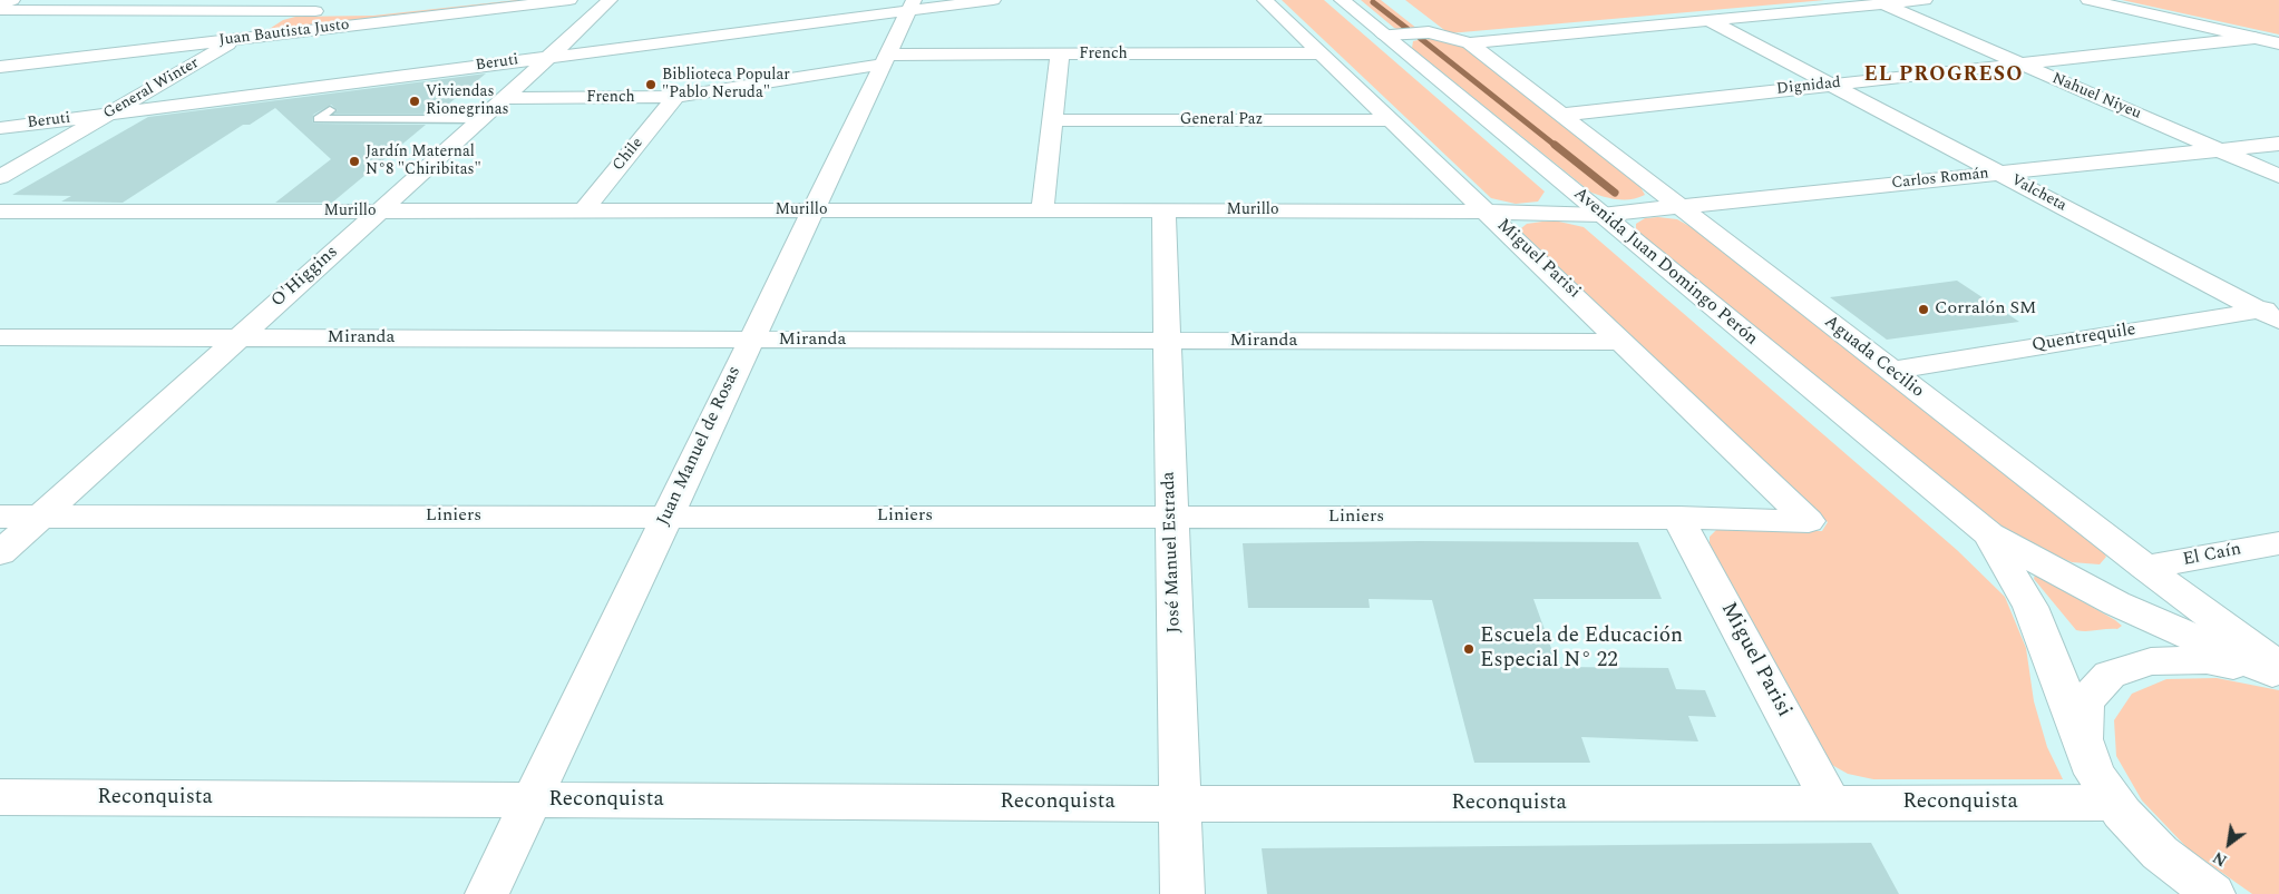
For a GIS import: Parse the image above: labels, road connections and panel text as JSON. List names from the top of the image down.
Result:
{
  "streets": {
    "street": [
      "Juan Bautista Justo",
      "French",
      "Beruti",
      "Dignidad",
      "General Winter",
      "Nahuel Niyeu",
      "General Paz",
      "Chile",
      "Carlos Román",
      "Valcheta",
      "Murillo",
      "Miguel Parisi",
      "Avenida Juan Domingo Perón",
      "O'Higgins",
      "Miranda",
      "Quentrequile",
      "Aguada Cecilio",
      "Juan Manuel de Rosas",
      "Liniers",
      "José Manuel Estrada",
      "El Caín",
      "Reconquista"
    ]
  },
  "crossings": [
    ["Juan Bautista Justo", "General Winter"],
    ["French", "Chile"],
    ["French", "Miguel Parisi"],
    ["French", "O'Higgins"],
    ["French", "Juan Manuel de Rosas"],
    ["Beruti", "General Winter"],
    ["Beruti", "O'Higgins"],
    ["Beruti", "Juan Manuel de Rosas"],
    ["Dignidad", "Nahuel Niyeu"],
    ["Dignidad", "Valcheta"],
    ["Dignidad", "Aguada Cecilio"],
    ["Nahuel Niyeu", "Carlos Román"],
    ["General Paz", "Miguel Parisi"],
    ["Chile", "Murillo"],
    ["Carlos Román", "Valcheta"],
    ["Carlos Román", "Murillo"],
    ["Carlos Román", "Avenida Juan Domingo Perón"],
    ["Carlos Román", "Aguada Cecilio"],
    ["Valcheta", "Quentrequile"],
    ["Murillo", "Miguel Parisi"],
    ["Murillo", "Avenida Juan Domingo Perón"],
    ["Murillo", "O'Higgins"],
    ["Murillo", "Juan Manuel de Rosas"],
    ["Murillo", "José Manuel Estrada"],
    ["Miguel Parisi", "Miranda"],
    ["Miguel Parisi", "Liniers"],
    ["Miguel Parisi", "Reconquista"],
    ["Avenida Juan Domingo Perón", "Aguada Cecilio"],
    ["Avenida Juan Domingo Perón", "Reconquista"],
    ["O'Higgins", "Miranda"],
    ["O'Higgins", "Liniers"],
    ["Miranda", "Juan Manuel de Rosas"],
    ["Miranda", "José Manuel Estrada"],
    ["Quentrequile", "Aguada Cecilio"],
    ["Aguada Cecilio", "El Caín"],
    ["Juan Manuel de Rosas", "Liniers"],
    ["Juan Manuel de Rosas", "Reconquista"],
    ["Liniers", "José Manuel Estrada"],
    ["José Manuel Estrada", "Reconquista"]
  ],
  "districts": ["EL PROGRESO"],
  "places": [
    "Biblioteca Popular \"Pablo Neruda\"",
    "Viviendas Rionegrinas",
    "Jardín Maternal N°8 \"Chiribitas\"",
    "Corralón SM",
    "Escuela de Educación Especial N° 22"
  ],
  "north": "bottom left"
}
